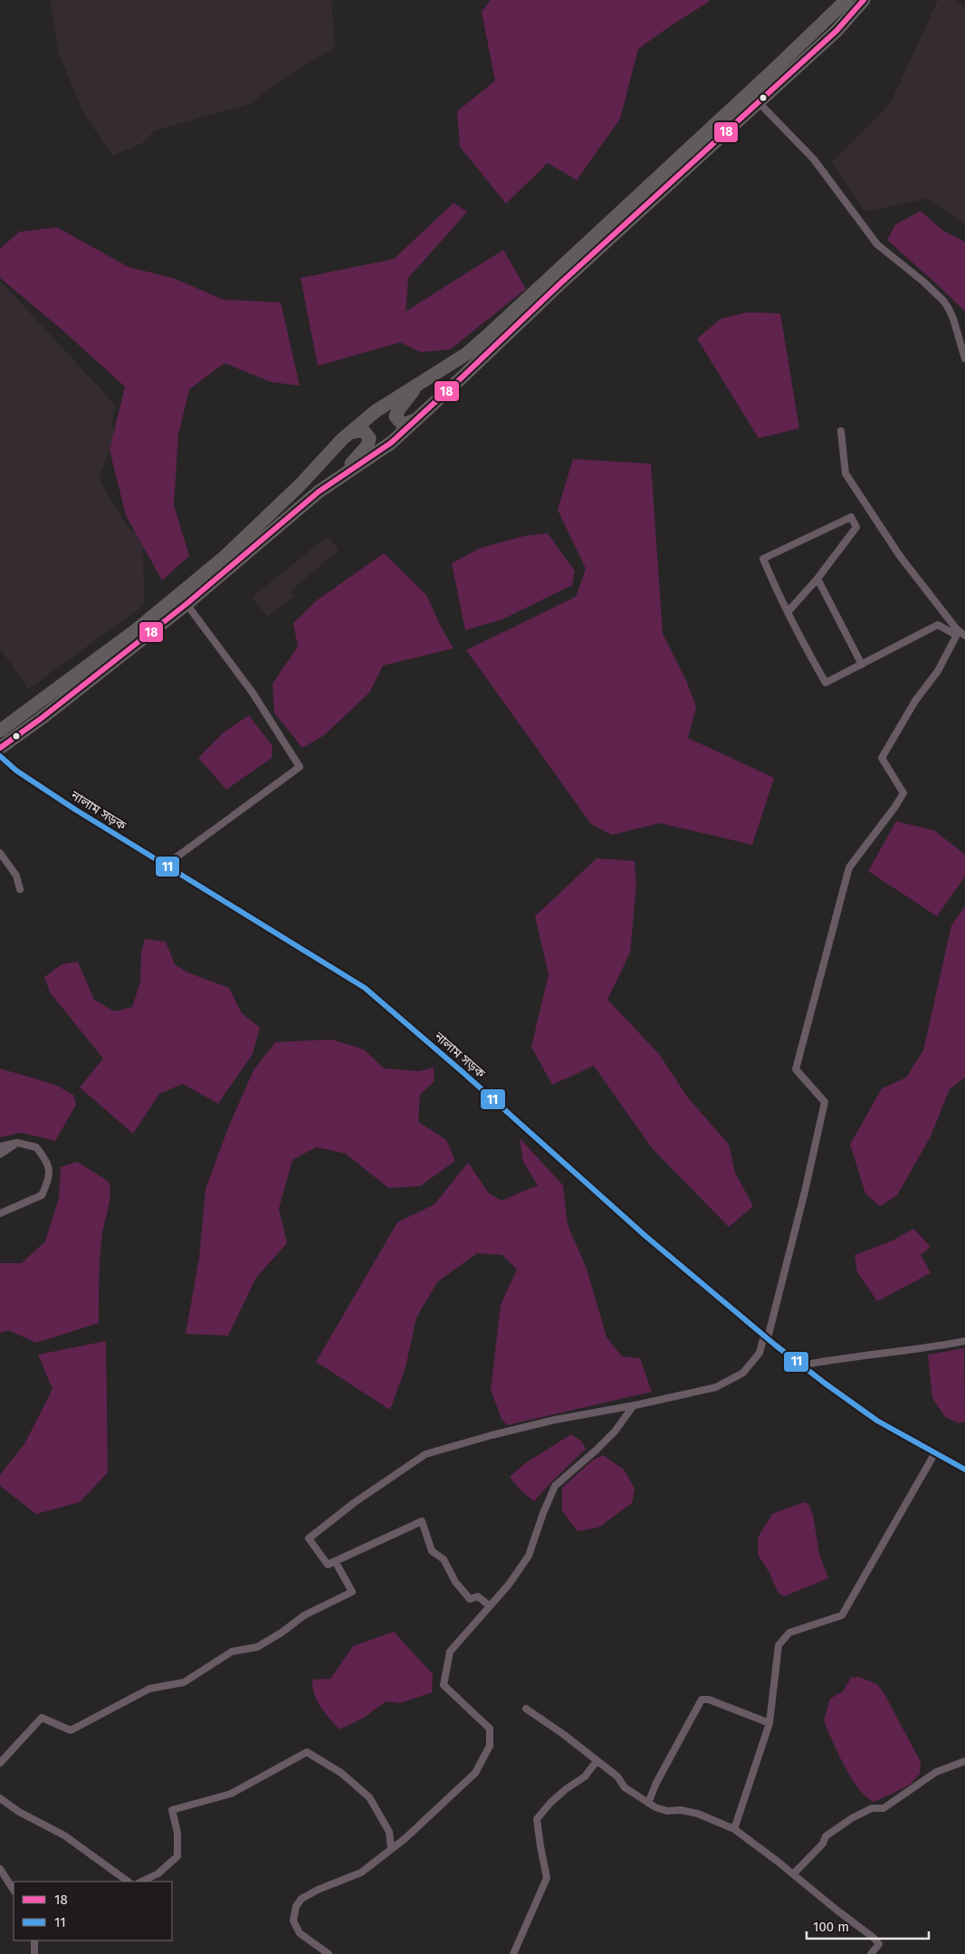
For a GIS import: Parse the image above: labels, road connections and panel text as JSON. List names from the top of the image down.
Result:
{
  "streets": {
    "street": ["নালাম সড়ক"]
  },
  "lines": ["transit line 18", "transit line 11"],
  "legend": ["18", "11"],
  "scale_bar": "100 m"
}
